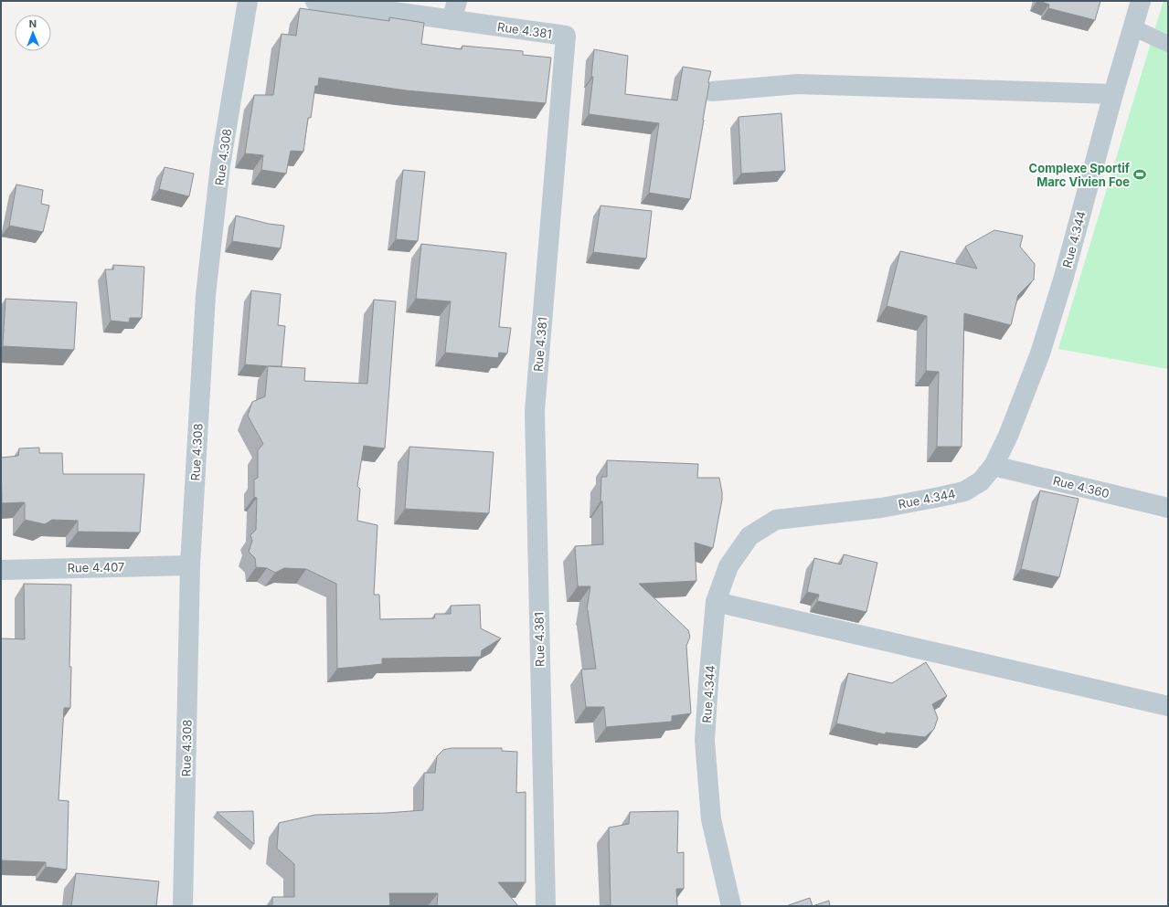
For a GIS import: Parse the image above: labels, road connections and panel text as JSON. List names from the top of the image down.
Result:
{
  "streets": {
    "street": [
      "Rue 4.381",
      "Rue 4.308",
      "Rue 4.344",
      "Rue 4.360",
      "Rue 4.407"
    ]
  },
  "crossings": [
    ["Rue 4.308", "Rue 4.407"],
    ["Rue 4.344", "Rue 4.360"]
  ],
  "places": {
    "sports": ["Complexe Sportif Marc Vivien Foe"]
  },
  "north": "top"
}
